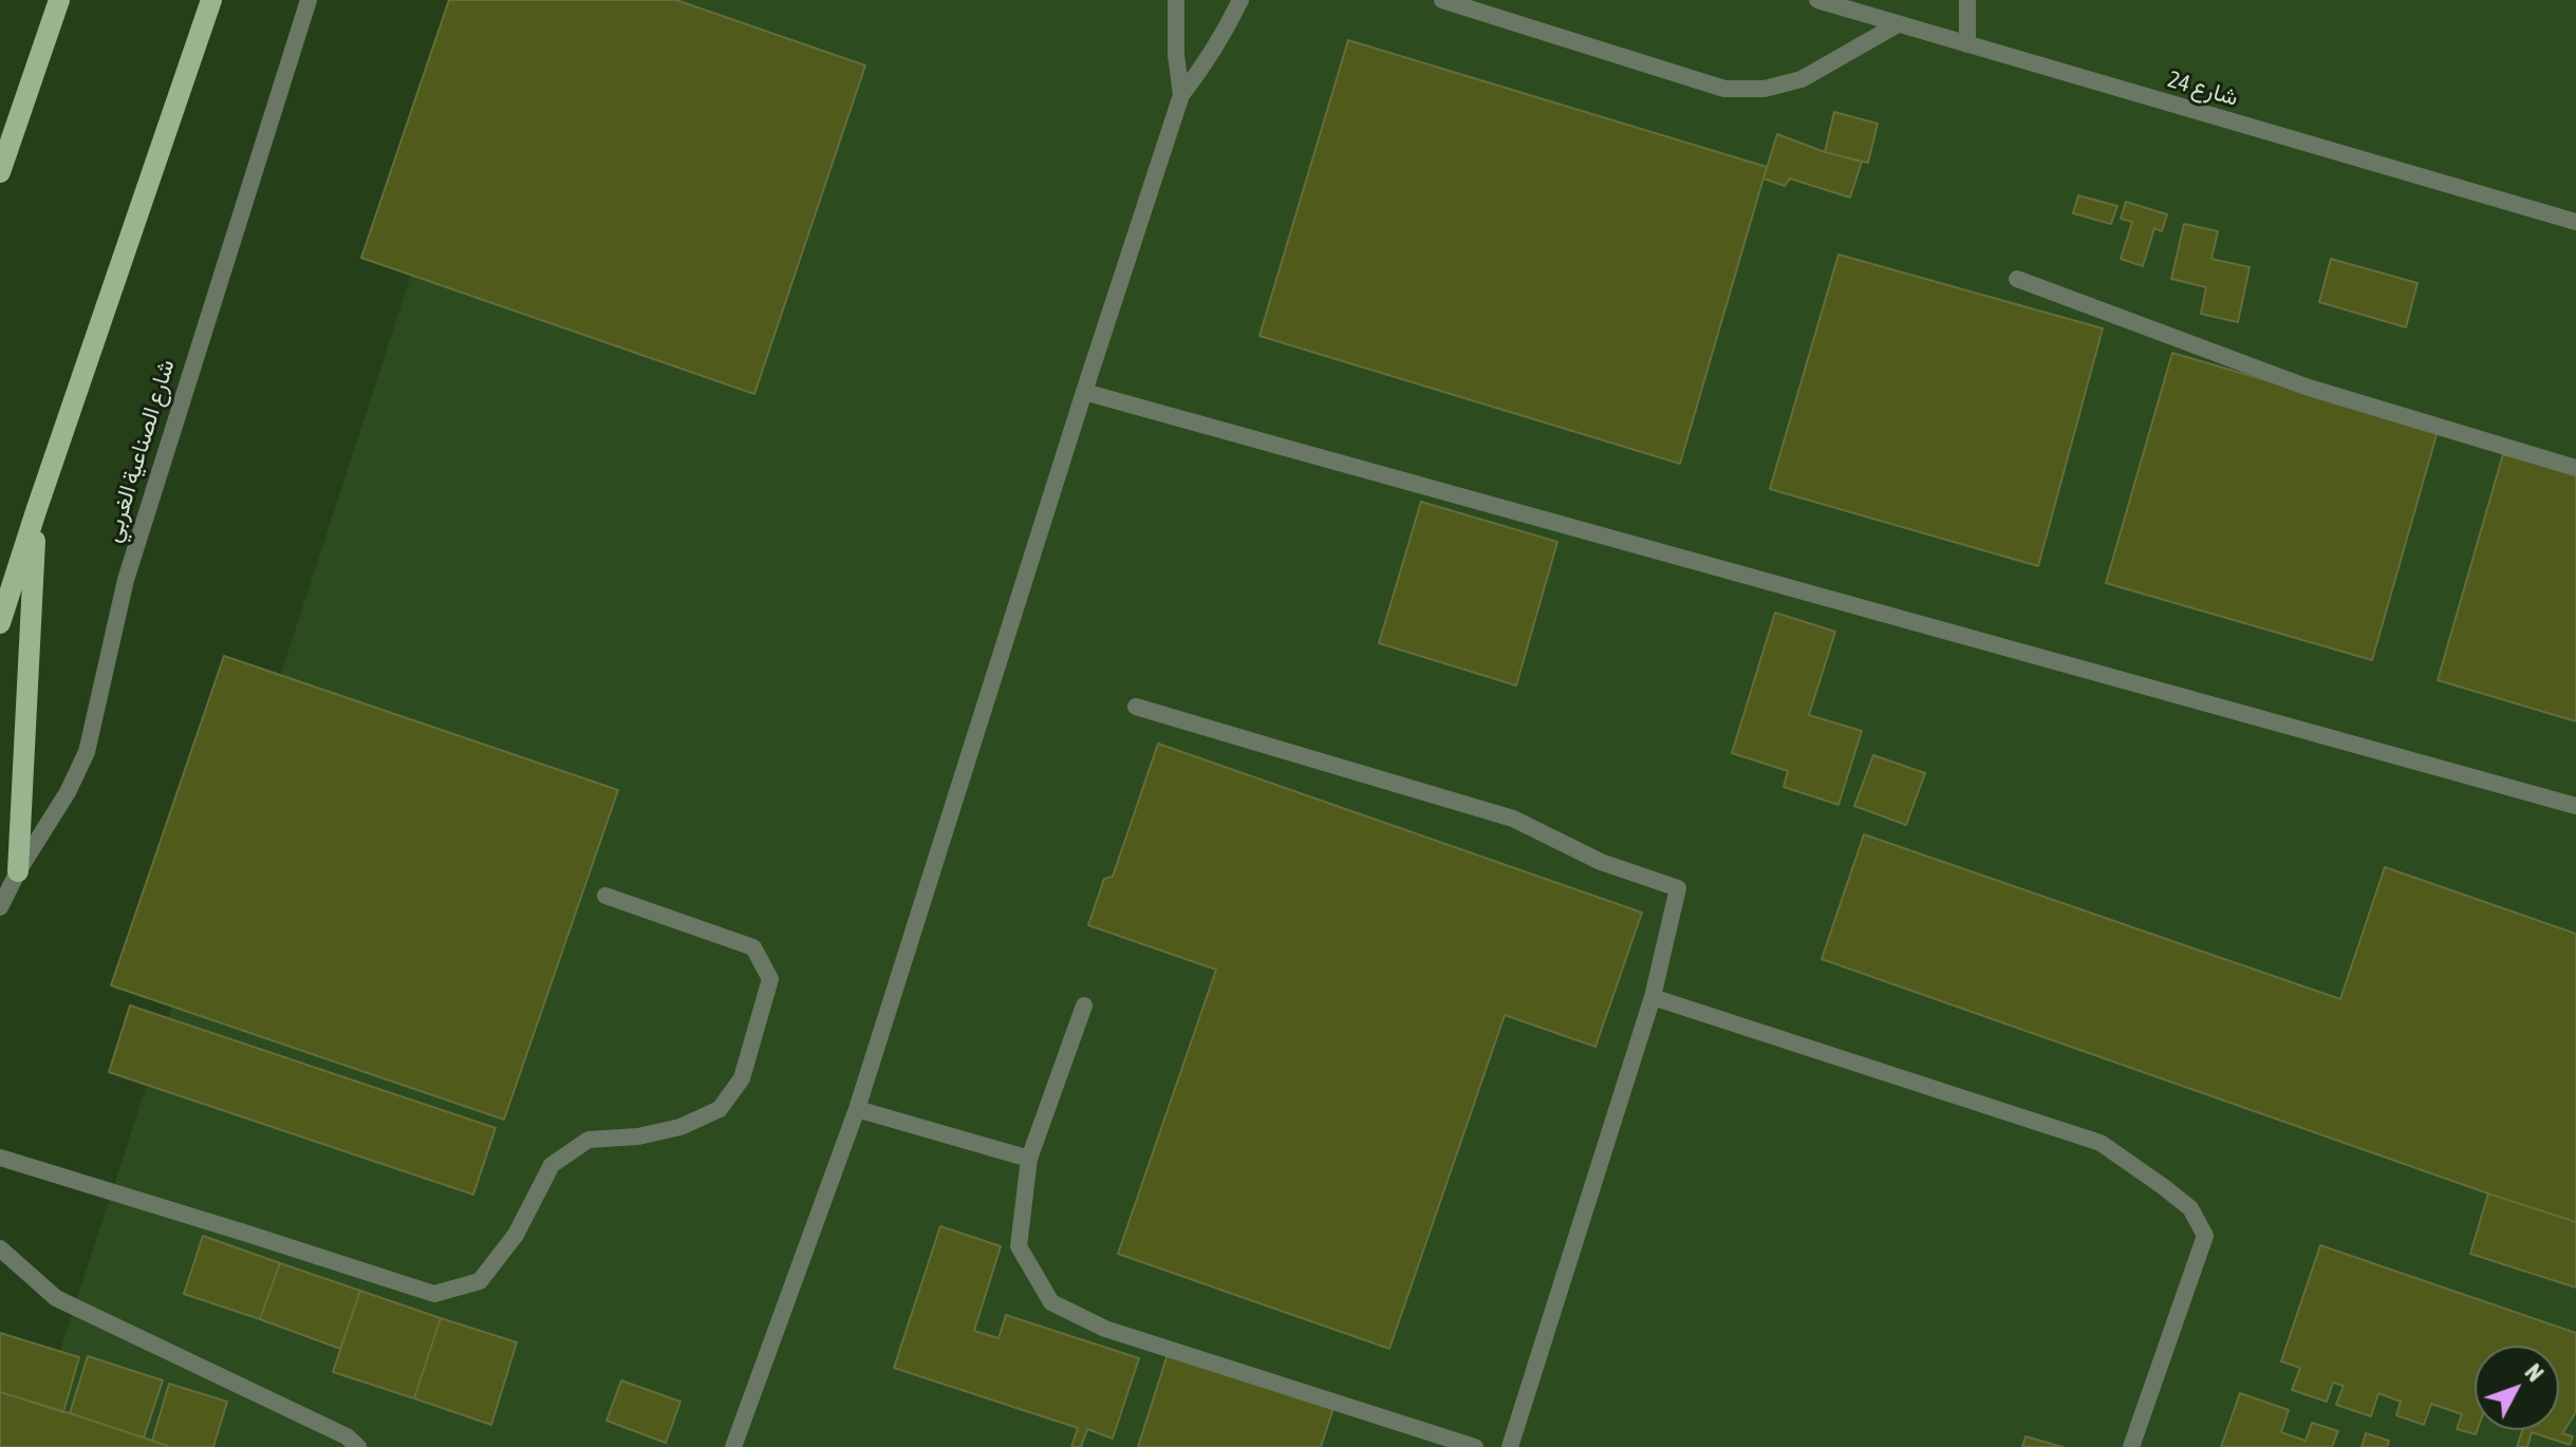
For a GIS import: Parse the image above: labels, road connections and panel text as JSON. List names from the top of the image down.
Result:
{
  "streets": {
    "street": ["شارع 24", "شارع الصناعية الغربي"]
  },
  "north": "top right"
}
